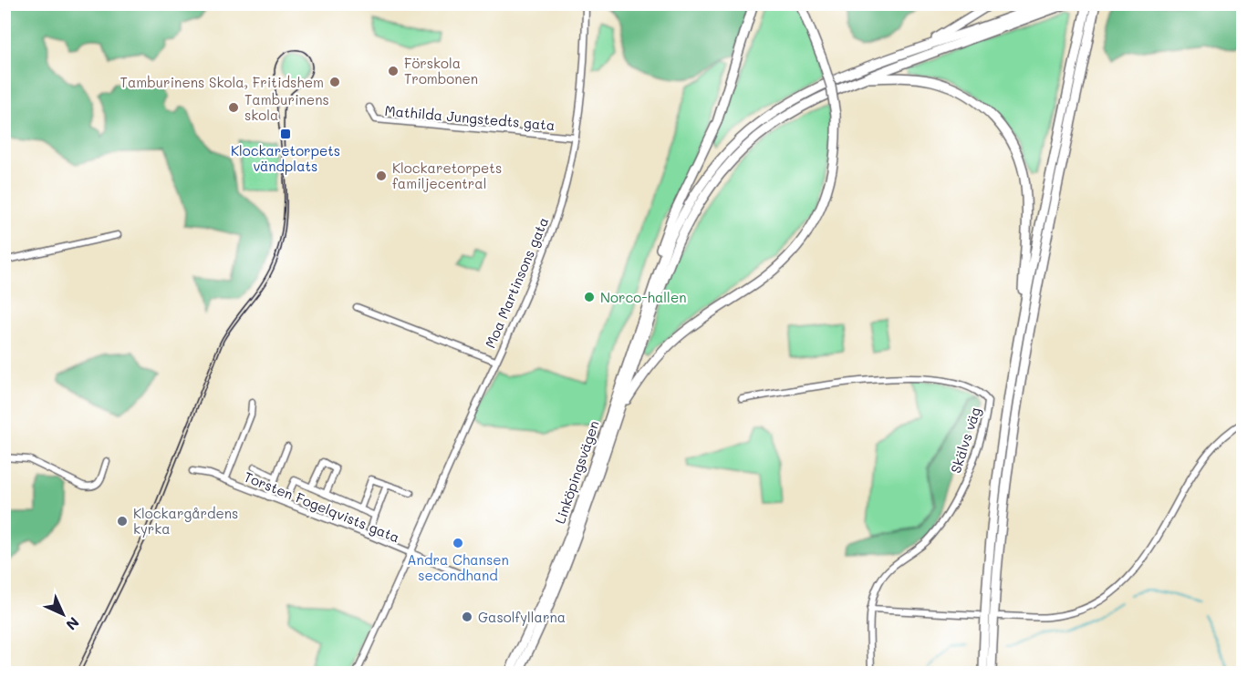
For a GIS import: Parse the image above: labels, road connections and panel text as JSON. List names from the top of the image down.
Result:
{
  "streets": {
    "highway": ["Linköpingsvägen"],
    "street": [
      "Mathilda Jungstedts gata",
      "Moa Martinsons gata",
      "Skälvs väg",
      "Torsten Fogelqvists gata"
    ]
  },
  "crossings": [
    ["Mathilda Jungstedts gata", "Moa Martinsons gata"],
    ["Moa Martinsons gata", "Torsten Fogelqvists gata"]
  ],
  "places": {
    "other": [
      "Förskola Trombonen",
      "Tamburinens Skola, Fritidshem",
      "Tamburinens skola",
      "Klockaretorpets familjecentral",
      "Norco-hallen",
      "Klockargårdens kyrka",
      "Andra Chansen secondhand",
      "Gasolfyllarna"
    ],
    "transit": ["Klockaretorpets vändplats"]
  },
  "north": "bottom right"
}
